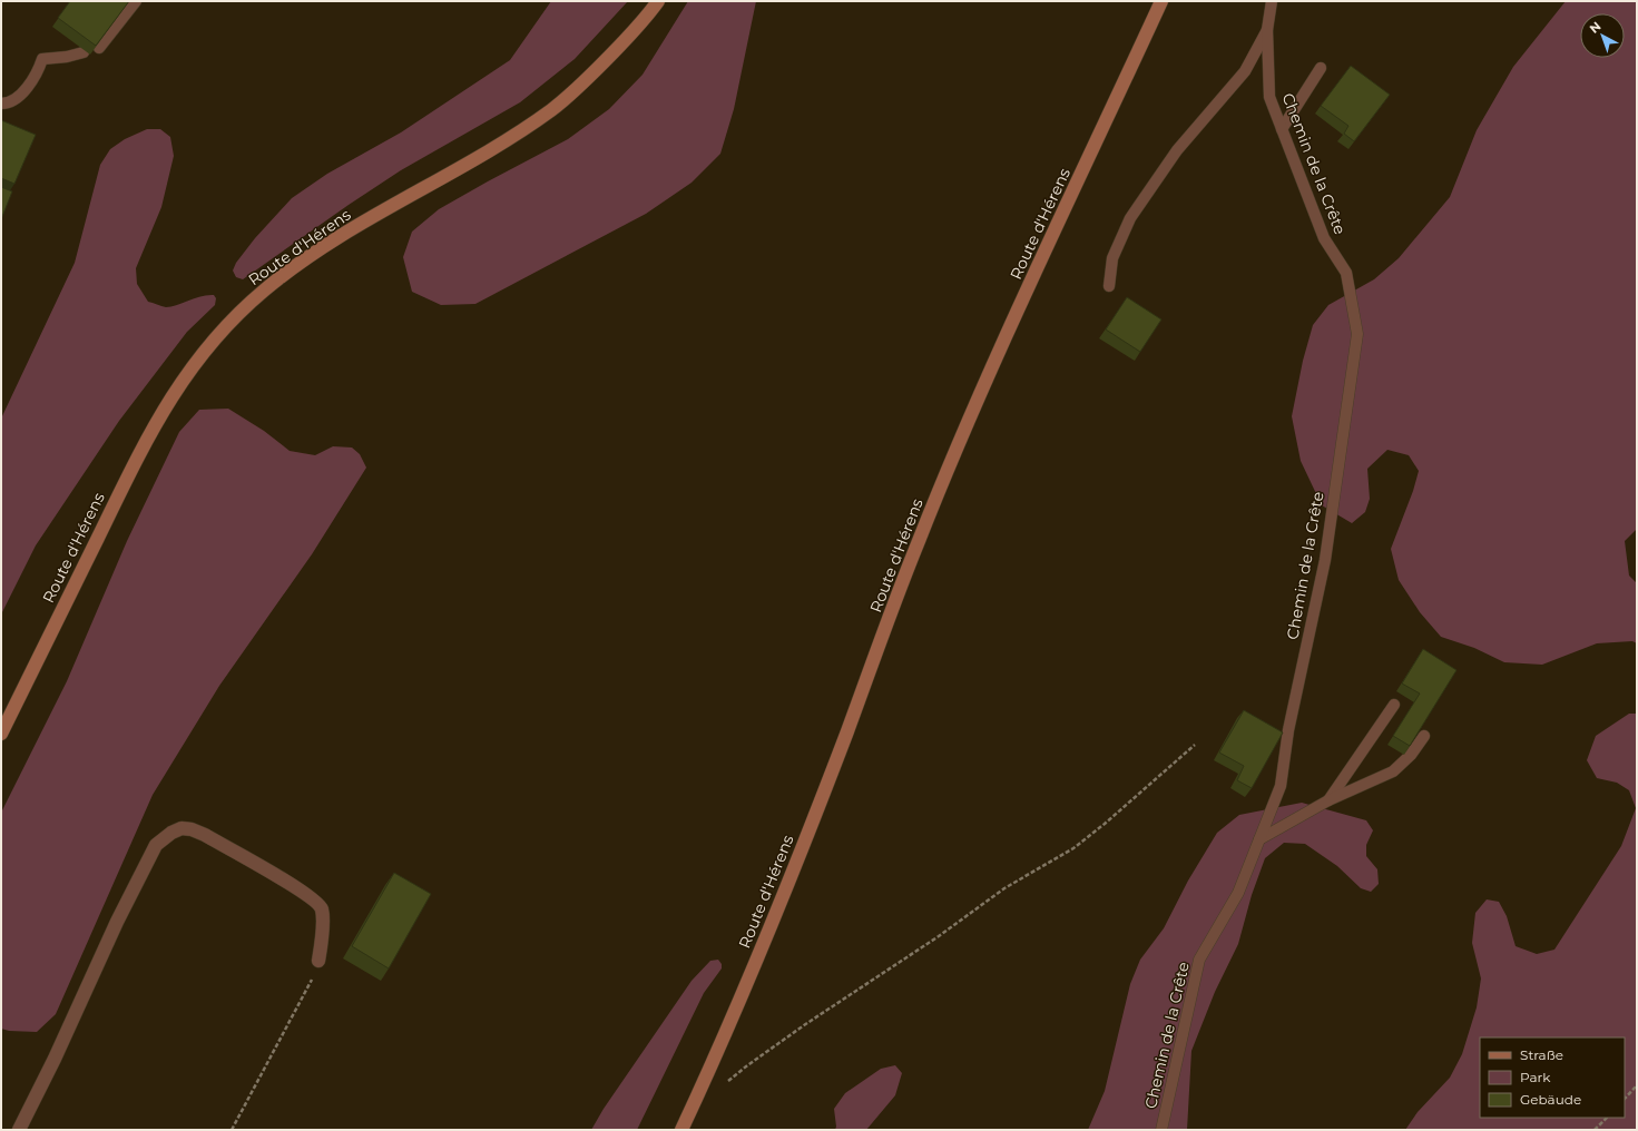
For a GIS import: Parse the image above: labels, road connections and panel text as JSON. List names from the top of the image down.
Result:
{
  "streets": {
    "main road": ["Route d'Hérens"],
    "lane": ["Chemin de la Crête"]
  },
  "legend": ["Straße", "Park", "Gebäude"],
  "north": "top left"
}
